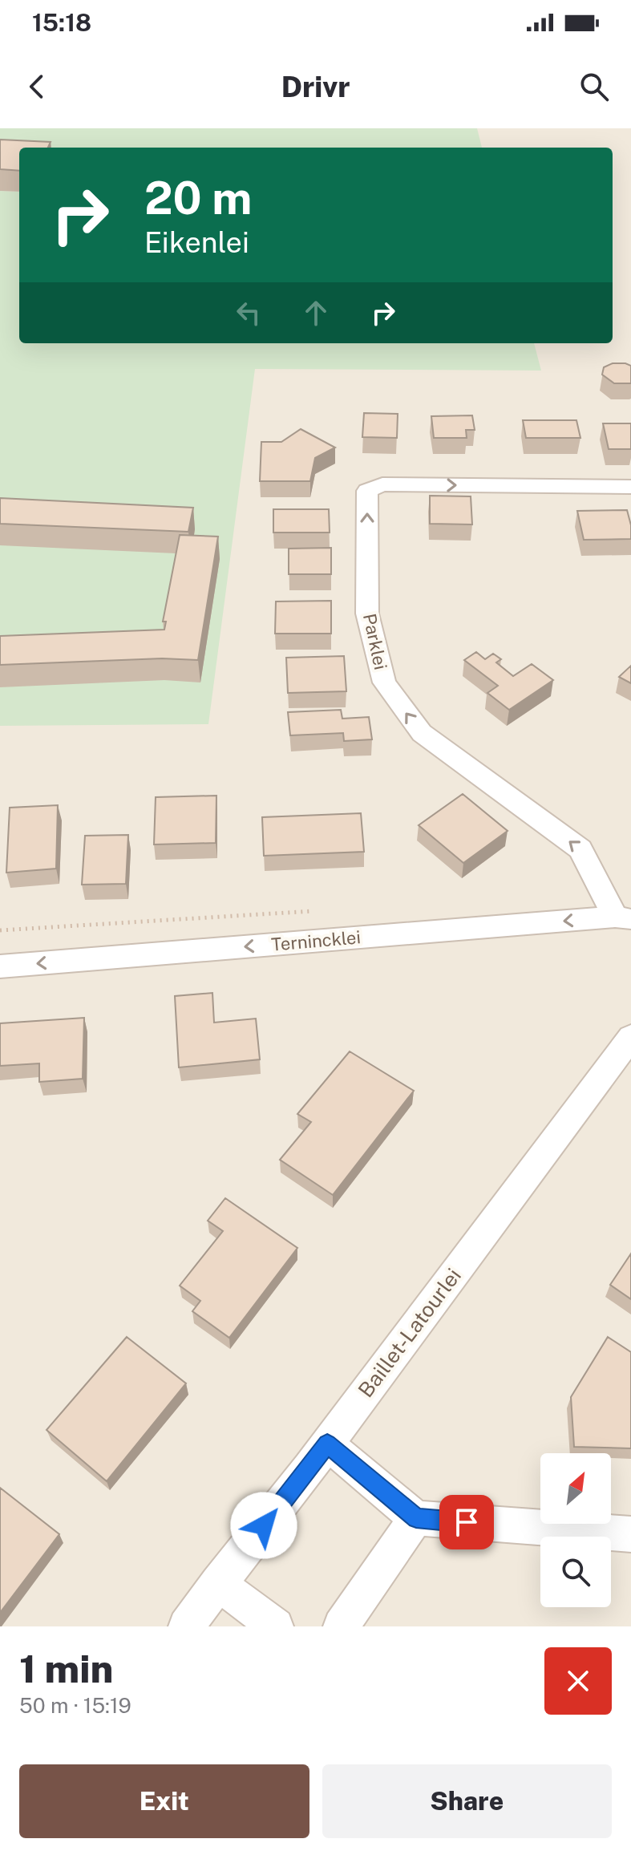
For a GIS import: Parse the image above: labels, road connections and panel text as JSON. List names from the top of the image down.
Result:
{
  "streets": {
    "street": ["Parklei", "Ternincklei", "Baillet-Latourlei"]
  },
  "crossings": [
    ["Parklei", "Ternincklei"]
  ],
  "one_way": ["Ternincklei"],
  "north": "top right",
  "page": {
    "status": "15:18",
    "header": "Drivr",
    "turn": ["20 m", "Eikenlei"],
    "heading": ["1 min", "50 m · 15:19"],
    "buttons": ["Exit", "Share"]
  }
}
